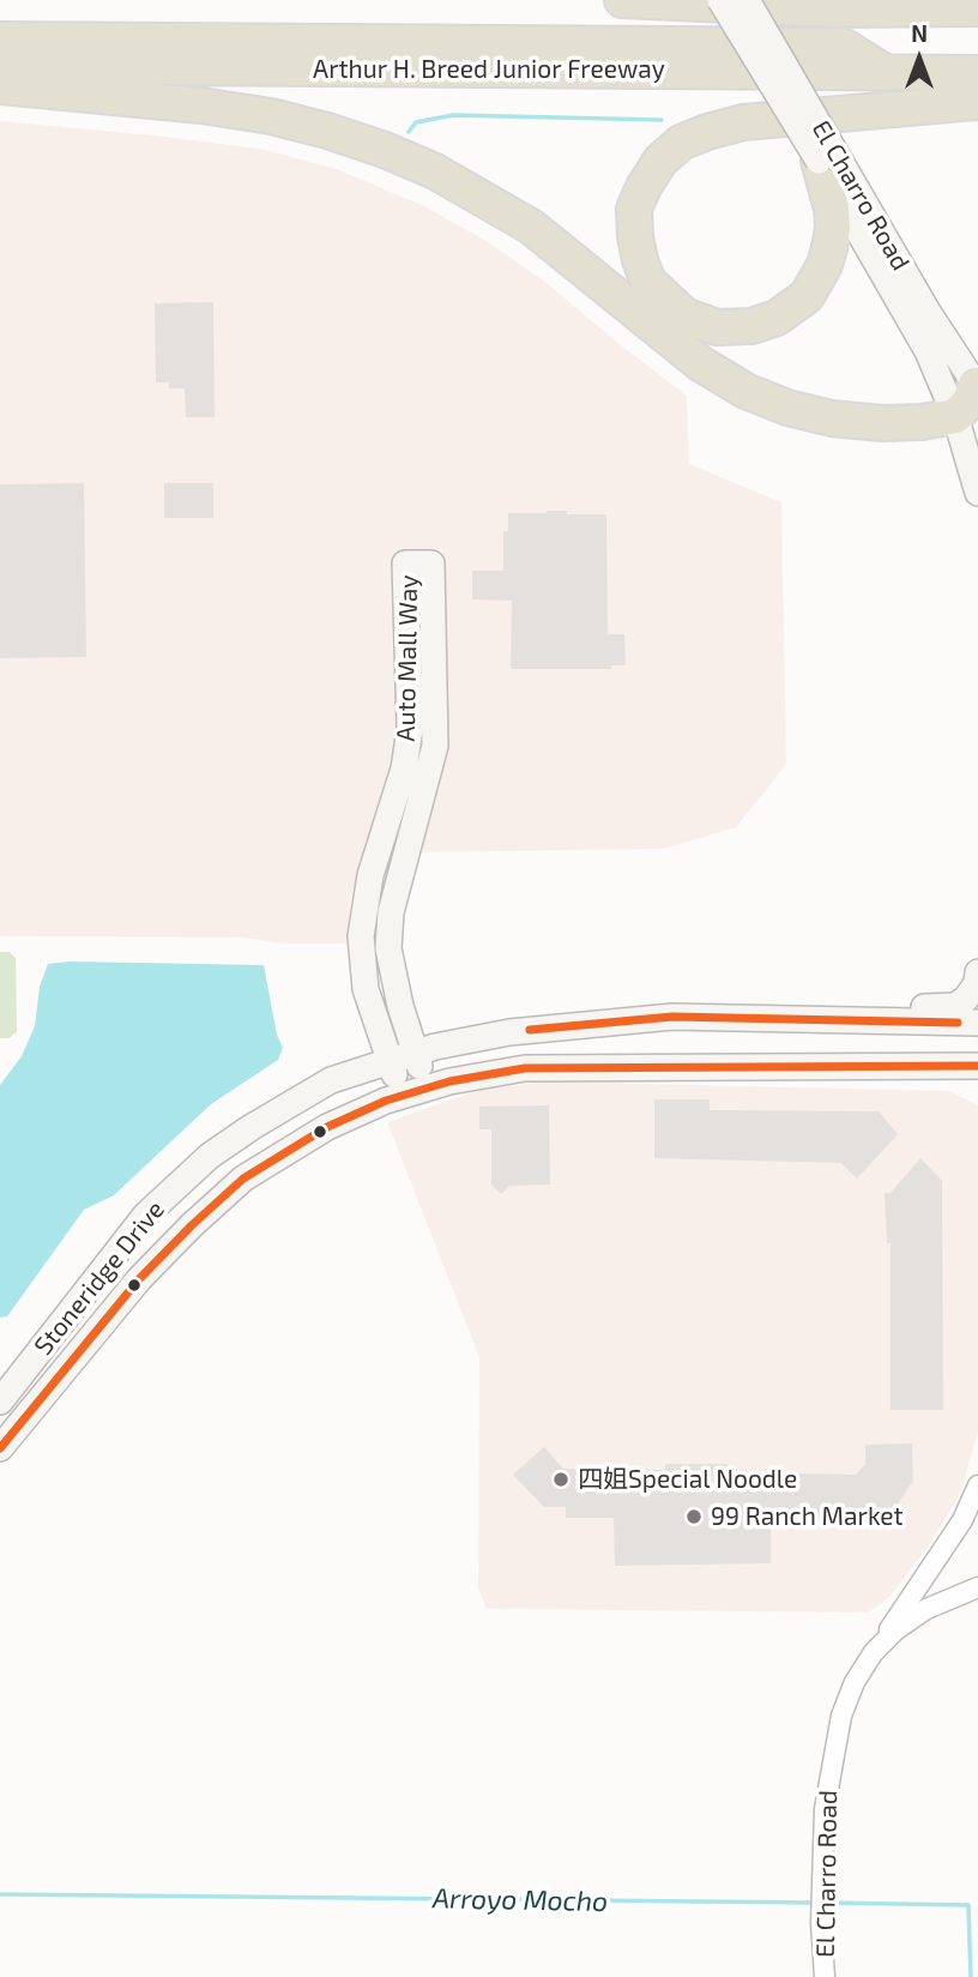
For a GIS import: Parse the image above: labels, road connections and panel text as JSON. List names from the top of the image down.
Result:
{
  "streets": {
    "highway": ["Arthur H. Breed Junior Freeway"],
    "main road": ["El Charro Road", "Auto Mall Way", "Stoneridge Drive"]
  },
  "crossings": [
    ["Auto Mall Way", "Stoneridge Drive"]
  ],
  "water": ["Arroyo Mocho"],
  "places": ["四姐Special Noodle", "99 Ranch Market"],
  "north": "top"
}
